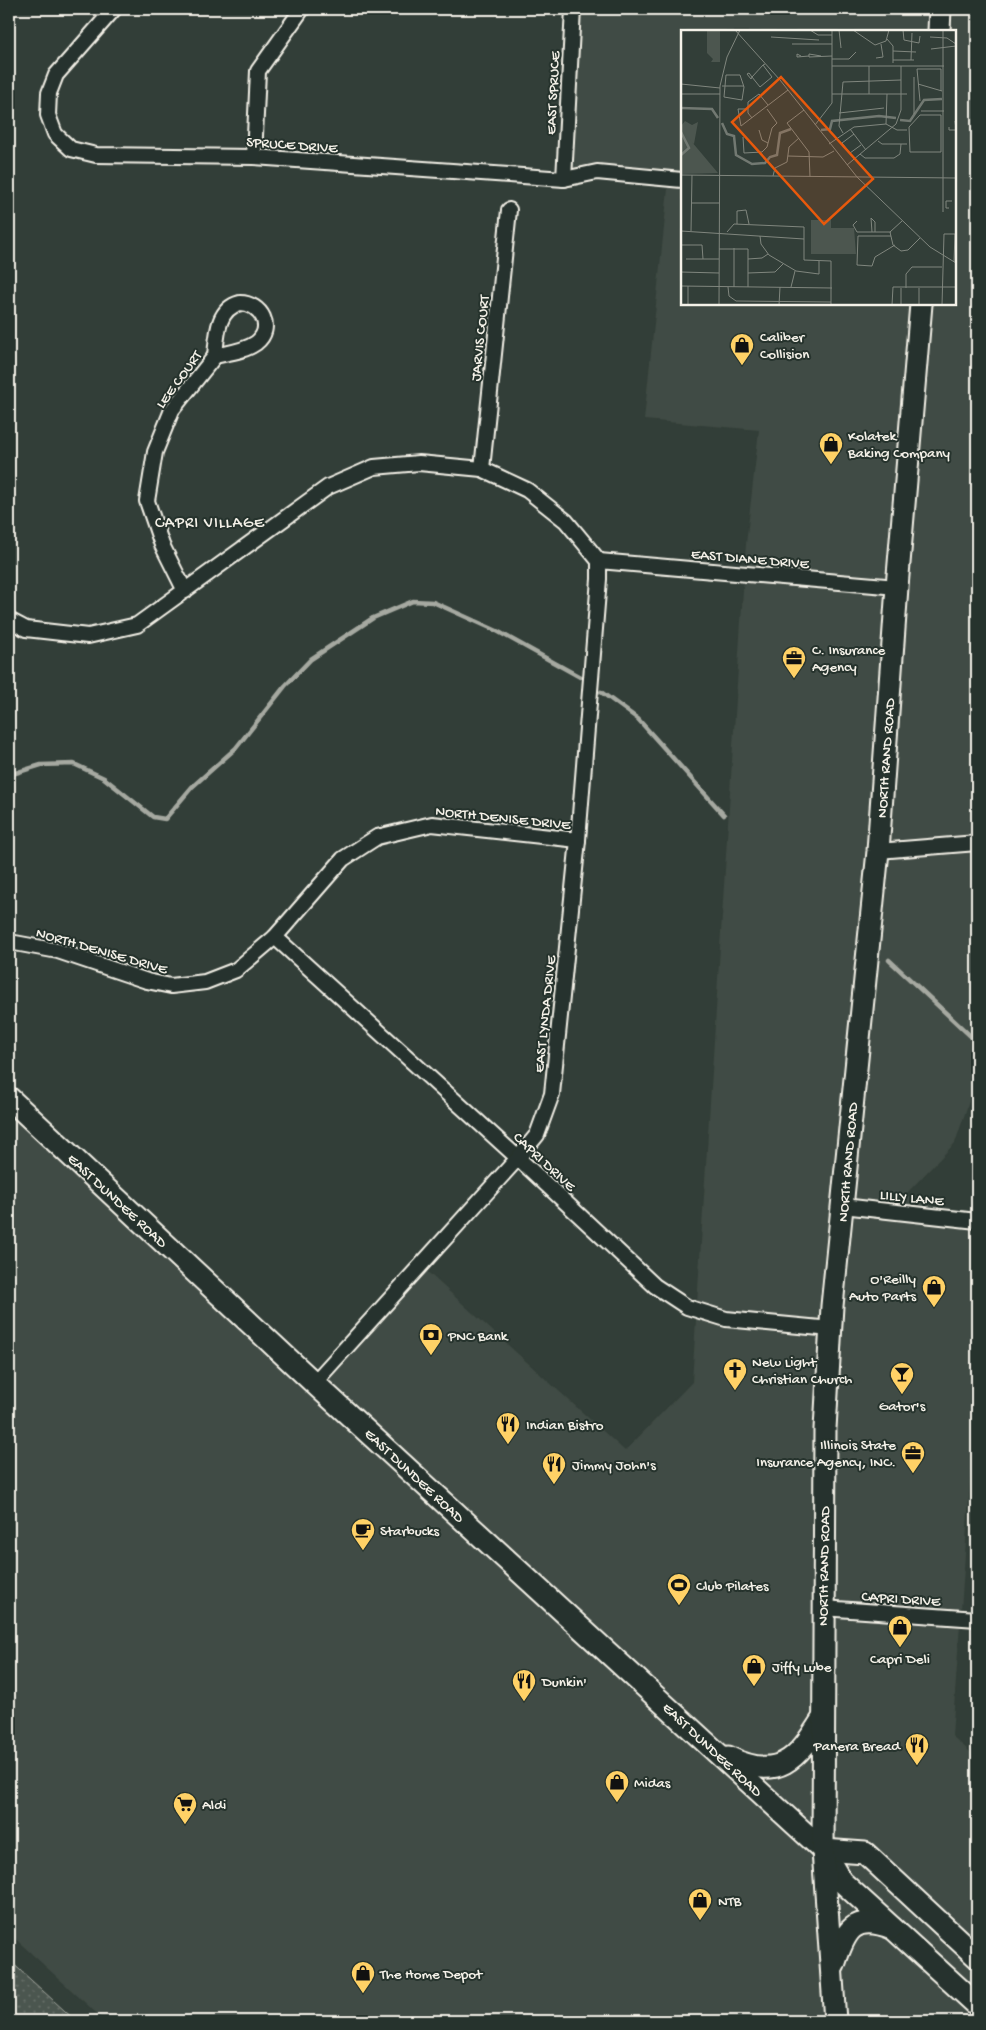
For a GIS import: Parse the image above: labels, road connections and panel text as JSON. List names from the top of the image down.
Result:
{
  "streets": {
    "main road": ["NORTH RAND ROAD", "EAST DUNDEE ROAD"],
    "street": [
      "EAST SPRUCE",
      "SPRUCE DRIVE",
      "JARVIS COURT",
      "LEE COURT",
      "EAST DIANE DRIVE",
      "NORTH DENISE DRIVE",
      "EAST LYNDA DRIVE",
      "CAPRI DRIVE",
      "LILLY LANE"
    ]
  },
  "crossings": [
    ["EAST SPRUCE", "SPRUCE DRIVE"],
    ["EAST DIANE DRIVE", "NORTH RAND ROAD"],
    ["EAST DIANE DRIVE", "EAST LYNDA DRIVE"],
    ["NORTH RAND ROAD", "CAPRI DRIVE"],
    ["NORTH RAND ROAD", "LILLY LANE"],
    ["NORTH RAND ROAD", "EAST DUNDEE ROAD"],
    ["NORTH DENISE DRIVE", "EAST LYNDA DRIVE"],
    ["NORTH DENISE DRIVE", "CAPRI DRIVE"],
    ["EAST LYNDA DRIVE", "CAPRI DRIVE"],
    ["EAST LYNDA DRIVE", "EAST DUNDEE ROAD"]
  ],
  "districts": ["CAPRI VILLAGE"],
  "places": {
    "shop": [
      "Caliber Collision",
      "Kolatek Baking Company",
      "O'Reilly Auto Parts",
      "Capri Deli",
      "Jiffy Lube",
      "Midas",
      "NTB",
      "The Home Depot"
    ],
    "office": ["C. Insurance Agency", "Illinois State Insurance Agency, INC."],
    "bank": ["PNC Bank"],
    "church": ["New Light Christian Church"],
    "bar": ["Gator's"],
    "restaurant": [
      "Indian Bistro",
      "Jimmy John's",
      "Dunkin'",
      "Panera Bread"
    ],
    "cafe": ["Starbucks"],
    "sports": ["Club Pilates"],
    "supermarket": ["Aldi"]
  }
}
